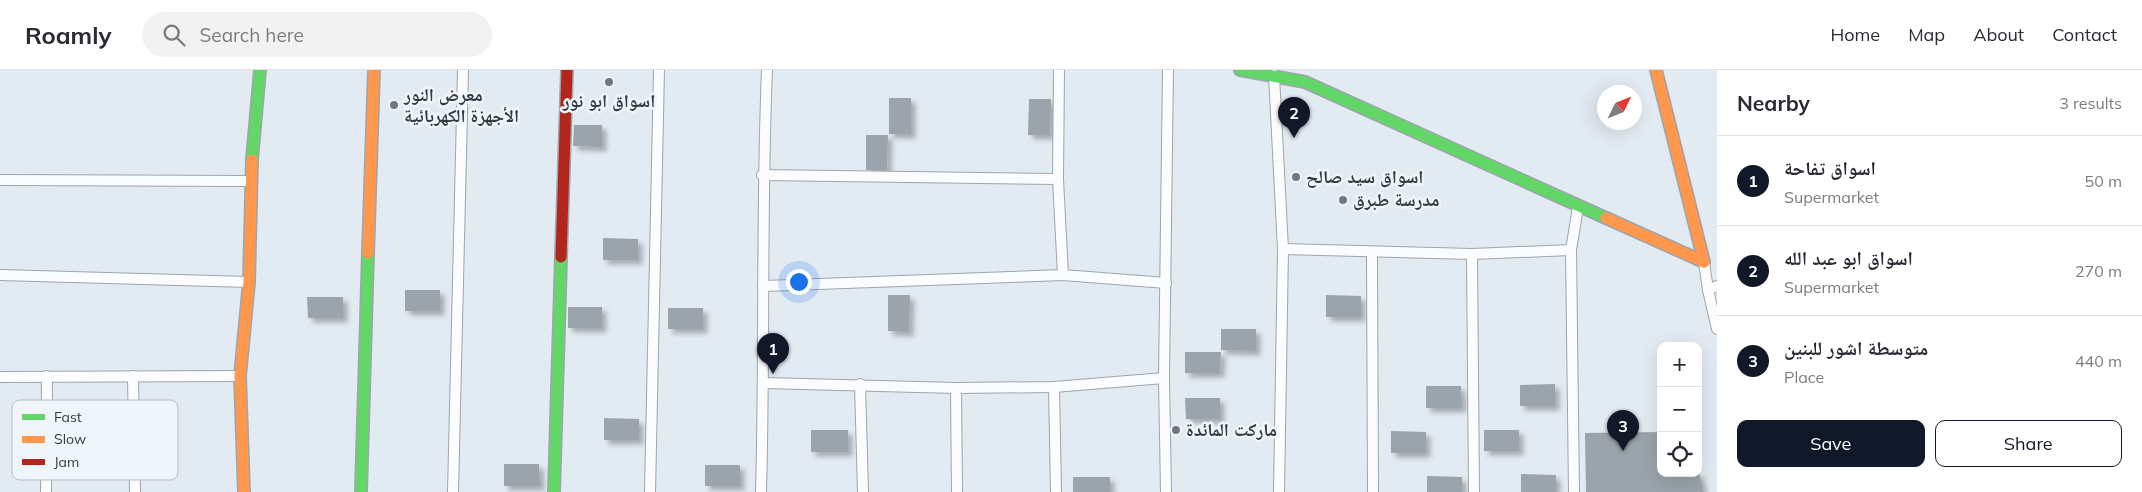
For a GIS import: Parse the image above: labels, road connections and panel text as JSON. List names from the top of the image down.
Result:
{
  "places": [
    "اسواق ابو نور",
    "معرض النور الأجهزة الكهربائية",
    "اسواق سيد صالح",
    "مدرسة طبرق",
    "ماركت المائدة"
  ],
  "legend": ["Fast", "Slow", "Jam"],
  "north": "top right",
  "page": {
    "header": "Roamly",
    "search": "Search here",
    "nav": [
      "Home",
      "Map",
      "About",
      "Contact"
    ],
    "heading": ["Nearby", "3 results"],
    "pins": ["2", "1", "3"],
    "list": [
      {
        "mark": "1",
        "name": "اسواق تفاحة",
        "note": "Supermarket",
        "value": "50 m"
      },
      {
        "mark": "2",
        "name": "اسواق ابو عبد الله",
        "note": "Supermarket",
        "value": "270 m"
      },
      {
        "mark": "3",
        "name": "متوسطة اشور للبنين",
        "note": "Place",
        "value": "440 m"
      }
    ],
    "map_buttons": ["+", "−"],
    "buttons": ["Save", "Share"]
  }
}
